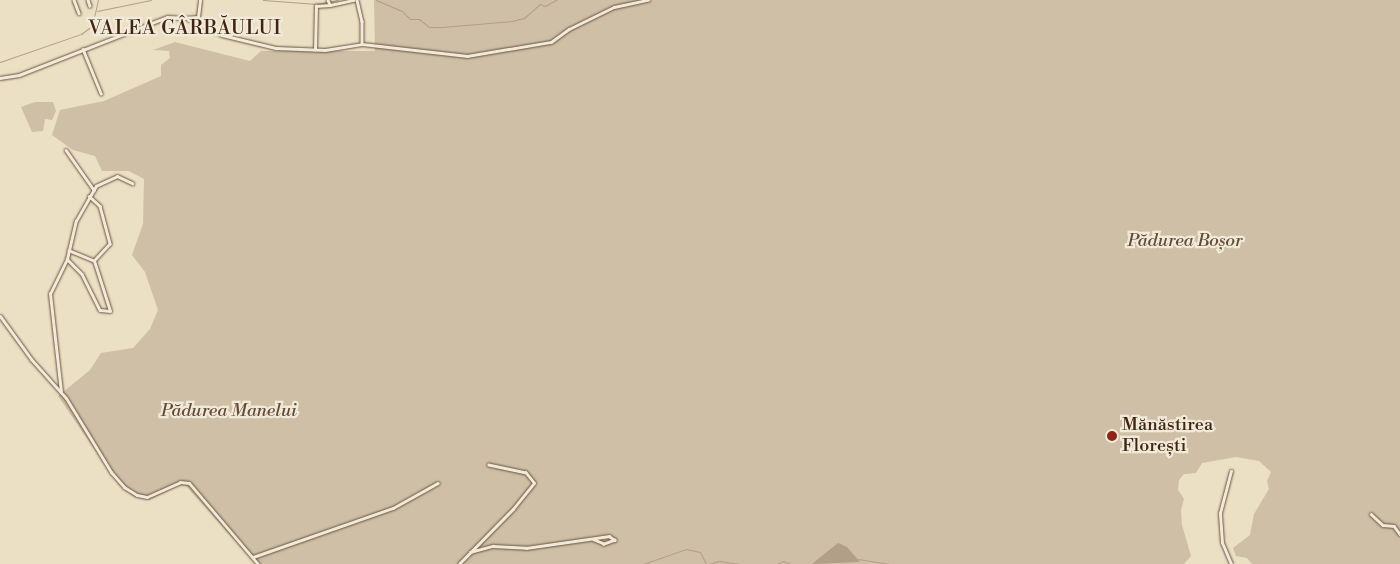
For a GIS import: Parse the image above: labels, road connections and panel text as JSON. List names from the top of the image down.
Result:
{
  "districts": ["VALEA GÂRBĂULUI"],
  "parks": ["Pădurea Boșor", "Pădurea Manelui"],
  "places": ["Mănăstirea Florești"]
}
